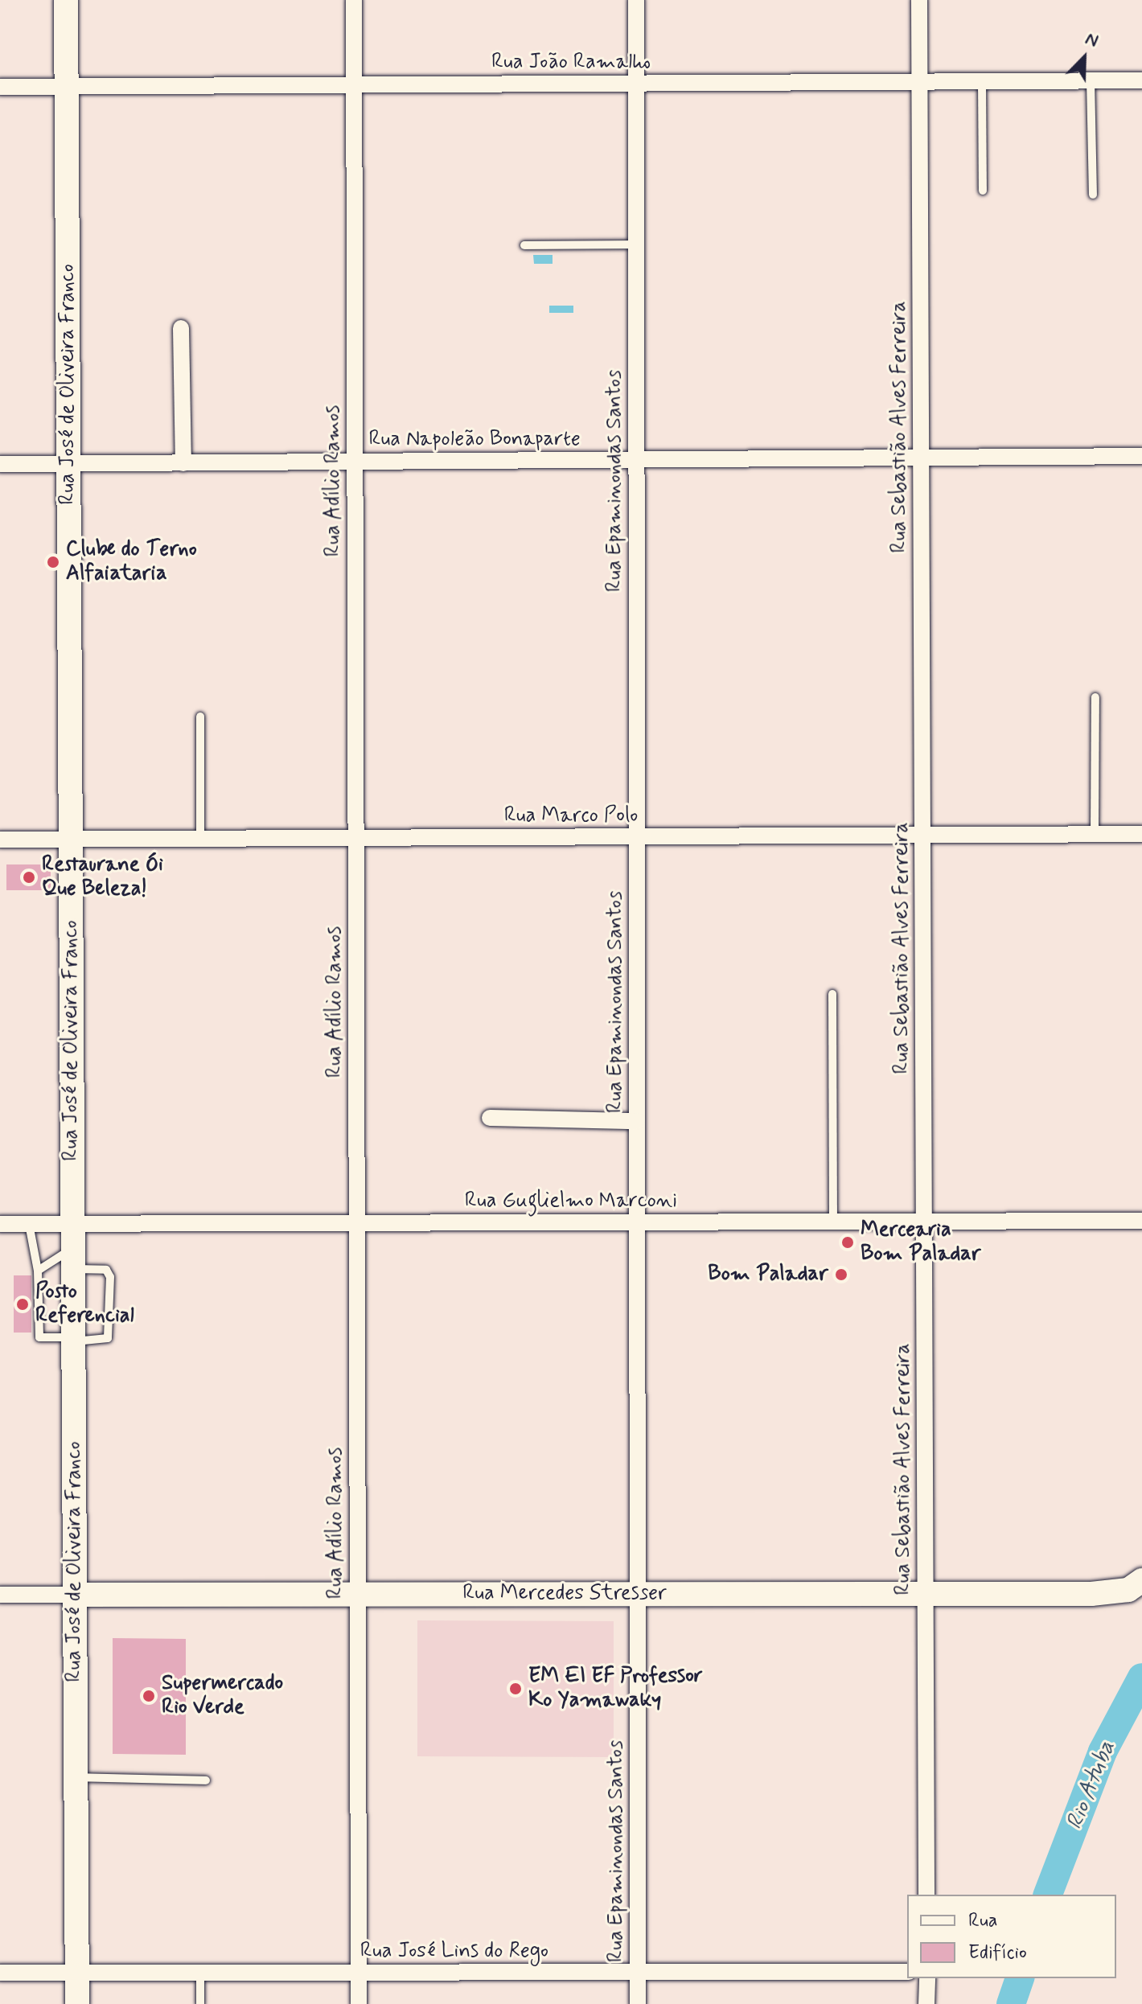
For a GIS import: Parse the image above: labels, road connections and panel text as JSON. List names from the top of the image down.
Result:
{
  "streets": {
    "street": [
      "Rua João Ramalho",
      "Rua José de Oliveira Franco",
      "Rua Sebastião Alves Ferreira",
      "Rua Napoleão Bonaparte",
      "Rua Adílio Ramos",
      "Rua Epaminondas Santos",
      "Rua Marco Polo",
      "Rua Guglielmo Marconi",
      "Rua Mercedes Stresser",
      "Rua José Lins do Rego"
    ]
  },
  "crossings": [
    ["Rua João Ramalho", "Rua José de Oliveira Franco"],
    ["Rua João Ramalho", "Rua Sebastião Alves Ferreira"],
    ["Rua João Ramalho", "Rua Adílio Ramos"],
    ["Rua João Ramalho", "Rua Epaminondas Santos"],
    ["Rua José de Oliveira Franco", "Rua Napoleão Bonaparte"],
    ["Rua José de Oliveira Franco", "Rua Marco Polo"],
    ["Rua José de Oliveira Franco", "Rua Guglielmo Marconi"],
    ["Rua José de Oliveira Franco", "Rua Mercedes Stresser"],
    ["Rua José de Oliveira Franco", "Rua José Lins do Rego"],
    ["Rua Sebastião Alves Ferreira", "Rua Napoleão Bonaparte"],
    ["Rua Sebastião Alves Ferreira", "Rua Marco Polo"],
    ["Rua Sebastião Alves Ferreira", "Rua Guglielmo Marconi"],
    ["Rua Sebastião Alves Ferreira", "Rua Mercedes Stresser"],
    ["Rua Napoleão Bonaparte", "Rua Adílio Ramos"],
    ["Rua Napoleão Bonaparte", "Rua Epaminondas Santos"],
    ["Rua Adílio Ramos", "Rua Marco Polo"],
    ["Rua Adílio Ramos", "Rua Guglielmo Marconi"],
    ["Rua Adílio Ramos", "Rua Mercedes Stresser"],
    ["Rua Adílio Ramos", "Rua José Lins do Rego"],
    ["Rua Epaminondas Santos", "Rua Marco Polo"],
    ["Rua Epaminondas Santos", "Rua Guglielmo Marconi"],
    ["Rua Epaminondas Santos", "Rua Mercedes Stresser"],
    ["Rua Epaminondas Santos", "Rua José Lins do Rego"]
  ],
  "water": ["Rio Atuba"],
  "places": [
    "Clube do Terno Alfaiataria",
    "Restaurane Ói Que Beleza!",
    "Mercearia Bom Paladar",
    "Bom Paladar",
    "Posto Referencial",
    "EM EI EF Professor Ko Yamawaky",
    "Supermercado Rio Verde"
  ],
  "legend": ["Rua", "Edifício"],
  "north": "top right"
}
